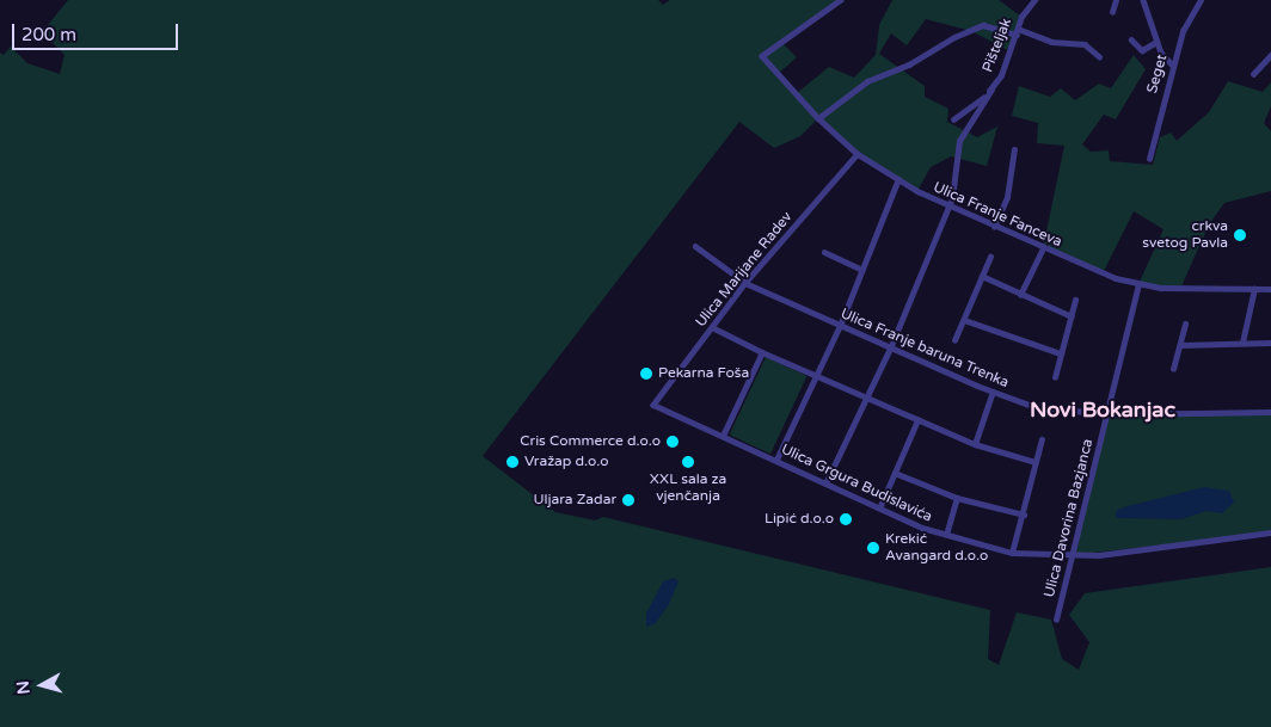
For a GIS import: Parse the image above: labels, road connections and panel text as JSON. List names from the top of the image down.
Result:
{
  "streets": {
    "street": [
      "Pišteljak",
      "Seget",
      "Ulica Franje Fanceva",
      "Ulica Marijane Radev",
      "Ulica Franje baruna Trenka",
      "Ulica Grgura Budislavića",
      "Ulica Davorina Bazjanca"
    ]
  },
  "crossings": [
    ["Ulica Franje Fanceva", "Ulica Marijane Radev"],
    ["Ulica Franje Fanceva", "Ulica Davorina Bazjanca"],
    ["Ulica Marijane Radev", "Ulica Franje baruna Trenka"],
    ["Ulica Marijane Radev", "Ulica Grgura Budislavića"],
    ["Ulica Franje baruna Trenka", "Ulica Davorina Bazjanca"],
    ["Ulica Grgura Budislavića", "Ulica Davorina Bazjanca"]
  ],
  "districts": ["Novi Bokanjac"],
  "places": [
    "crkva svetog Pavla",
    "Pekarna Foša",
    "Cris Commerce d.o.o",
    "Vražap d.o.o",
    "XXL sala za vjenčanja",
    "Uljara Zadar",
    "Lipić d.o.o",
    "Krekić Avangard d.o.o"
  ],
  "scale_bar": "200 m",
  "north": "left"
}
